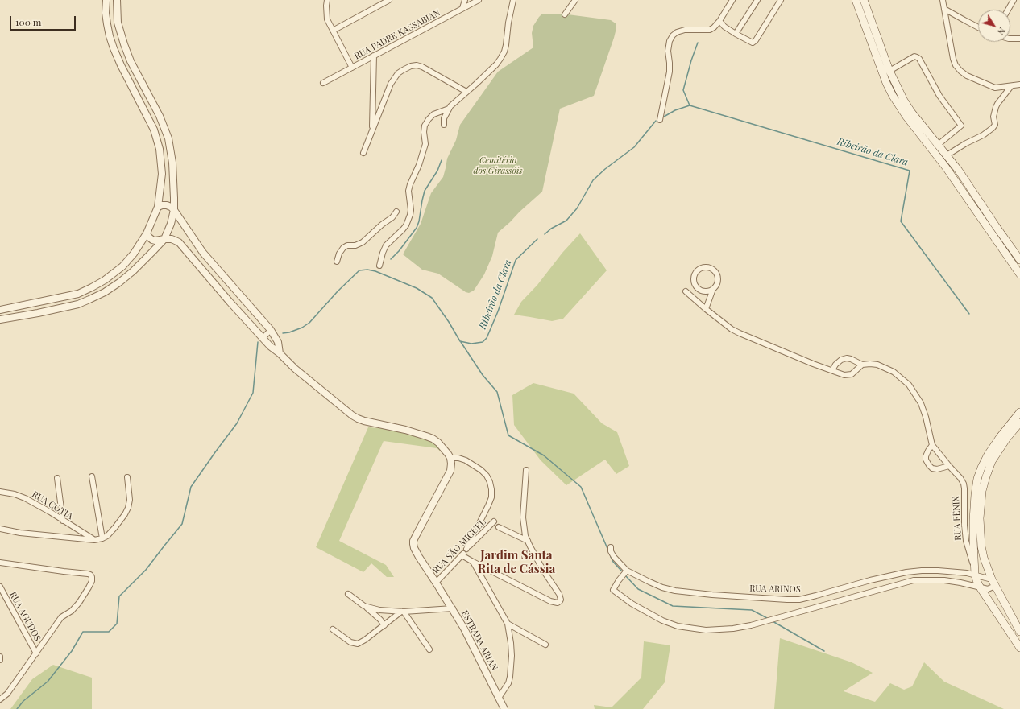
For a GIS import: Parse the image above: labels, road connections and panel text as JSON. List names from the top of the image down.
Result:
{
  "streets": {
    "street": [
      "RUA PADRE KASSABIAN",
      "RUA COTIA",
      "RUA FÊNIX",
      "RUA SÃO MIGUEL",
      "RUA ARINOS",
      "RUA AGUDOS",
      "ESTRADA ARIAN"
    ]
  },
  "crossings": [
    ["RUA FÊNIX", "RUA ARINOS"],
    ["RUA SÃO MIGUEL", "ESTRADA ARIAN"]
  ],
  "districts": ["Jardim Santa Rita de Cássia"],
  "water": ["Ribeirão da Clara"],
  "parks": ["Cemitério dos Girassóis"],
  "scale_bar": "100 m",
  "north": "bottom right"
}
